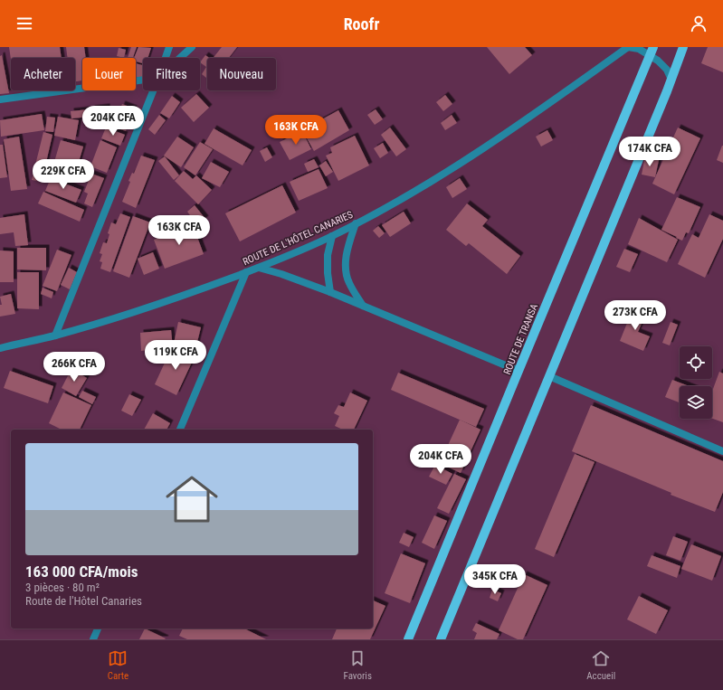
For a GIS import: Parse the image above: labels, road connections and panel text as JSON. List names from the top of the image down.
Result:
{
  "streets": {
    "main road": ["ROUTE DE TRANSA"],
    "street": ["ROUTE DE L'HÔTEL CANARIES"]
  },
  "crossings": [
    ["ROUTE DE L'HÔTEL CANARIES", "ROUTE DE TRANSA"]
  ],
  "page": {
    "header": "Roofr",
    "chip": [
      "Acheter",
      "Louer",
      "Filtres",
      "Nouveau"
    ],
    "price": [
      "204K CFA",
      "163K CFA",
      "174K CFA",
      "229K CFA",
      "163K CFA",
      "273K CFA",
      "119K CFA",
      "266K CFA",
      "204K CFA",
      "345K CFA"
    ],
    "list": [
      {
        "name": "163 000 CFA/mois",
        "note": "3 pièces · 80 m² · Route de l'Hôtel Canaries"
      }
    ],
    "tabs": ["Carte", "Favoris", "Accueil"]
  }
}
